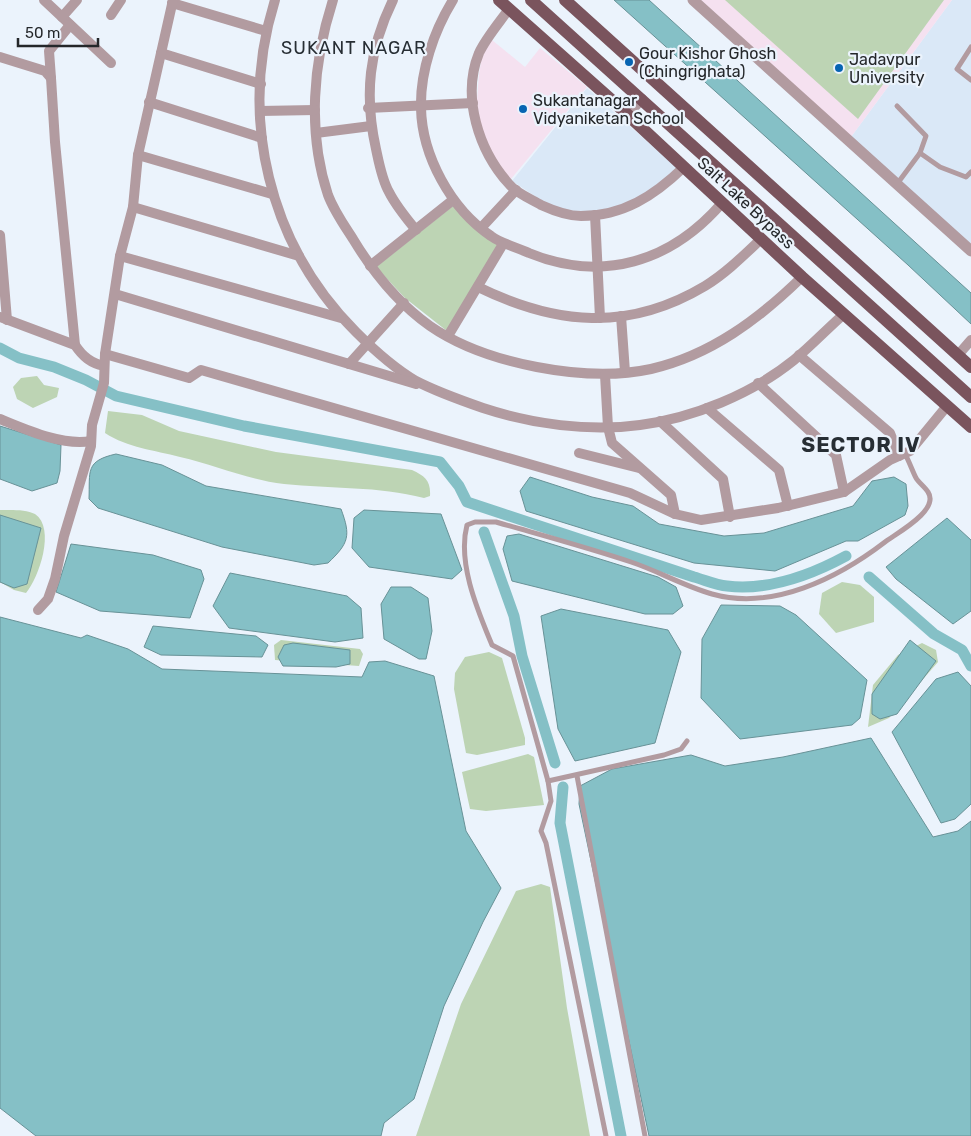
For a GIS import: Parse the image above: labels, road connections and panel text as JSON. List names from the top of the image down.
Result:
{
  "streets": {
    "main road": ["Salt Lake Bypass"]
  },
  "districts": ["SUKANT NAGAR", "SECTOR IV"],
  "places": ["Gour Kishor Ghosh (Chingrighata)", "Jadavpur University", "Sukantanagar Vidyaniketan School"],
  "scale_bar": "50 m"
}
